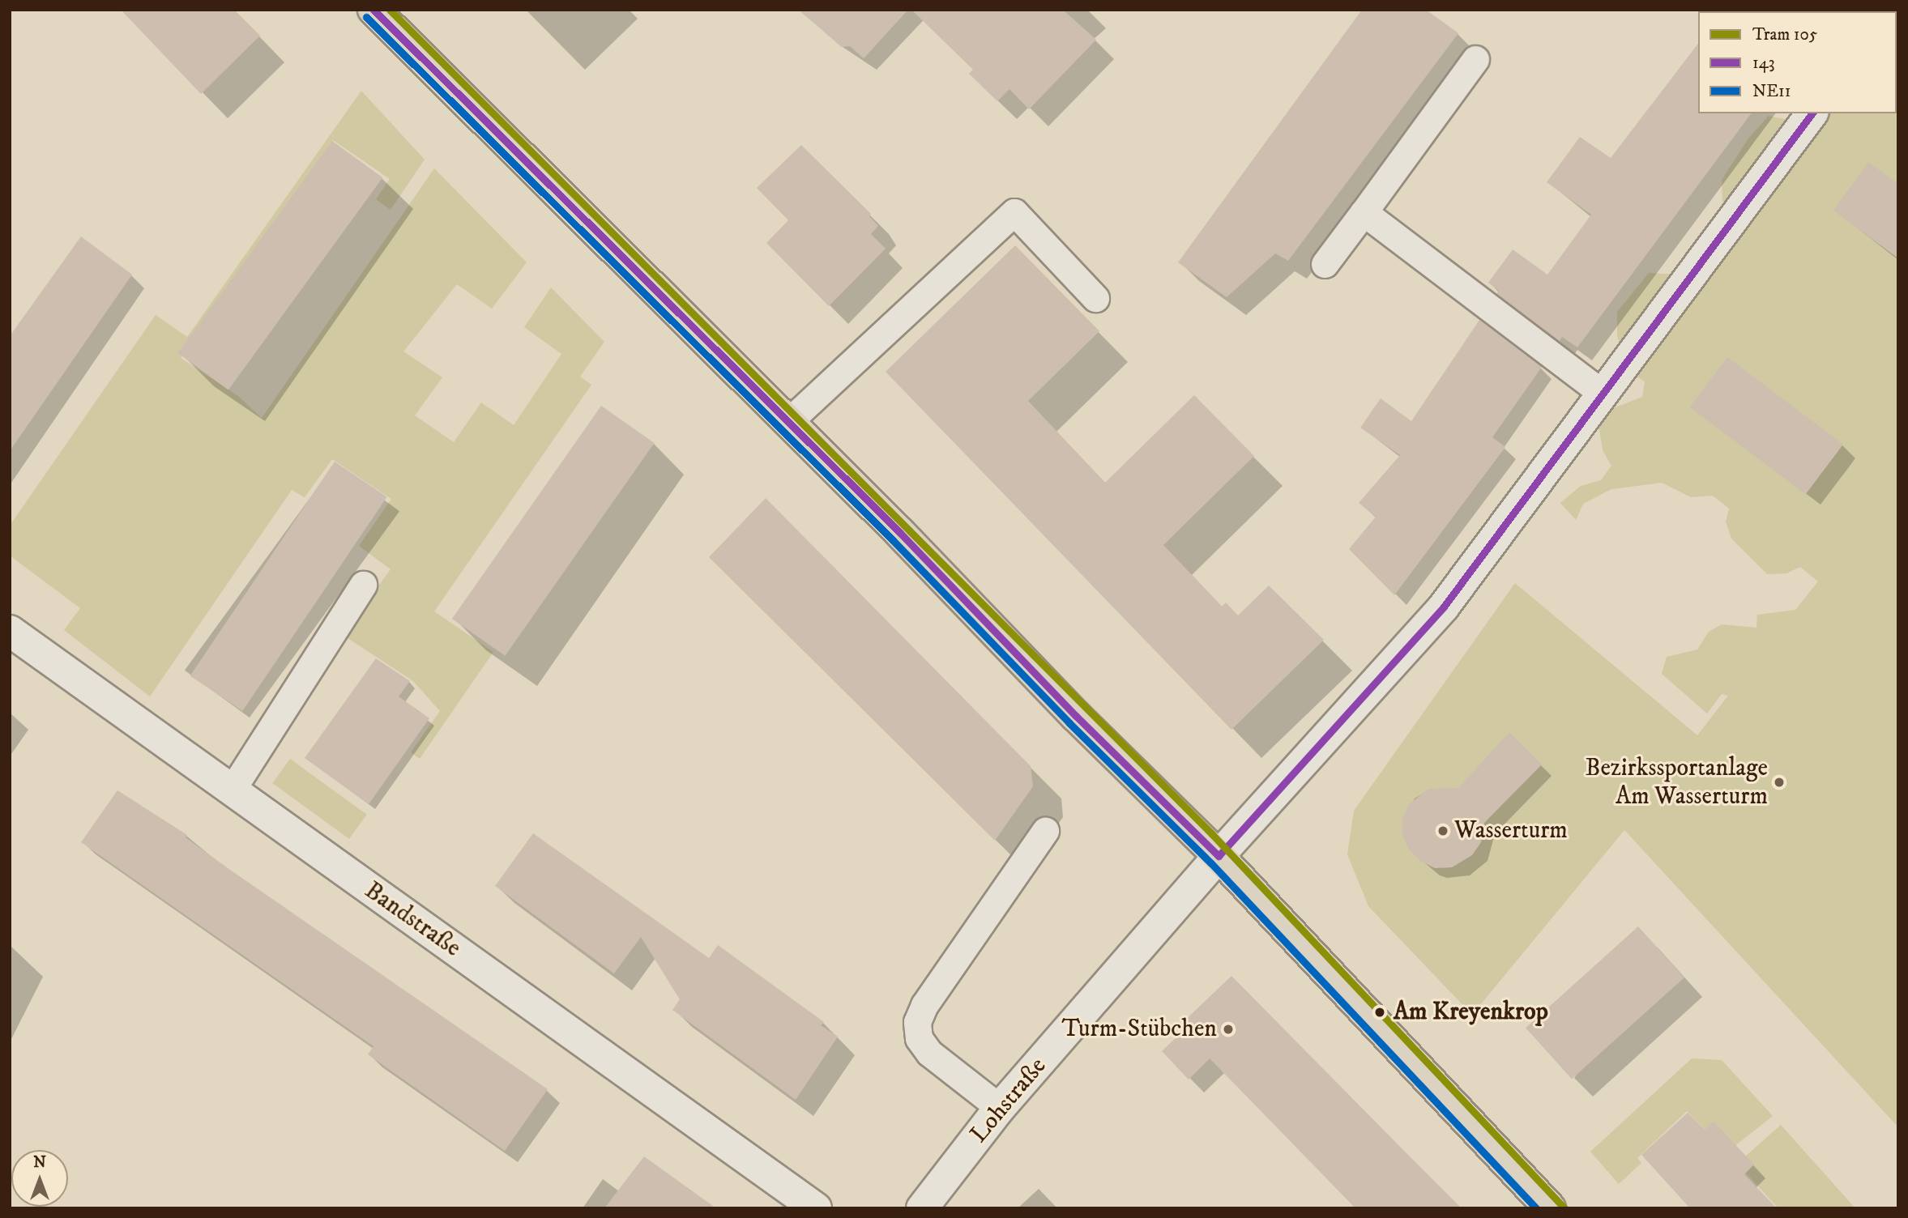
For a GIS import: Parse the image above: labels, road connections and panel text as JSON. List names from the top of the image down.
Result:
{
  "streets": {
    "street": ["Bandstraße", "Lohstraße"]
  },
  "places": [
    "Bezirkssportanlage Am Wasserturm",
    "Wasserturm",
    "Am Kreyenkrop",
    "Turm-Stübchen"
  ],
  "lines": ["tram line 105", "transit line 143", "transit line NE11"],
  "legend": ["Tram 105", "143", "NE11"],
  "north": "top"
}
